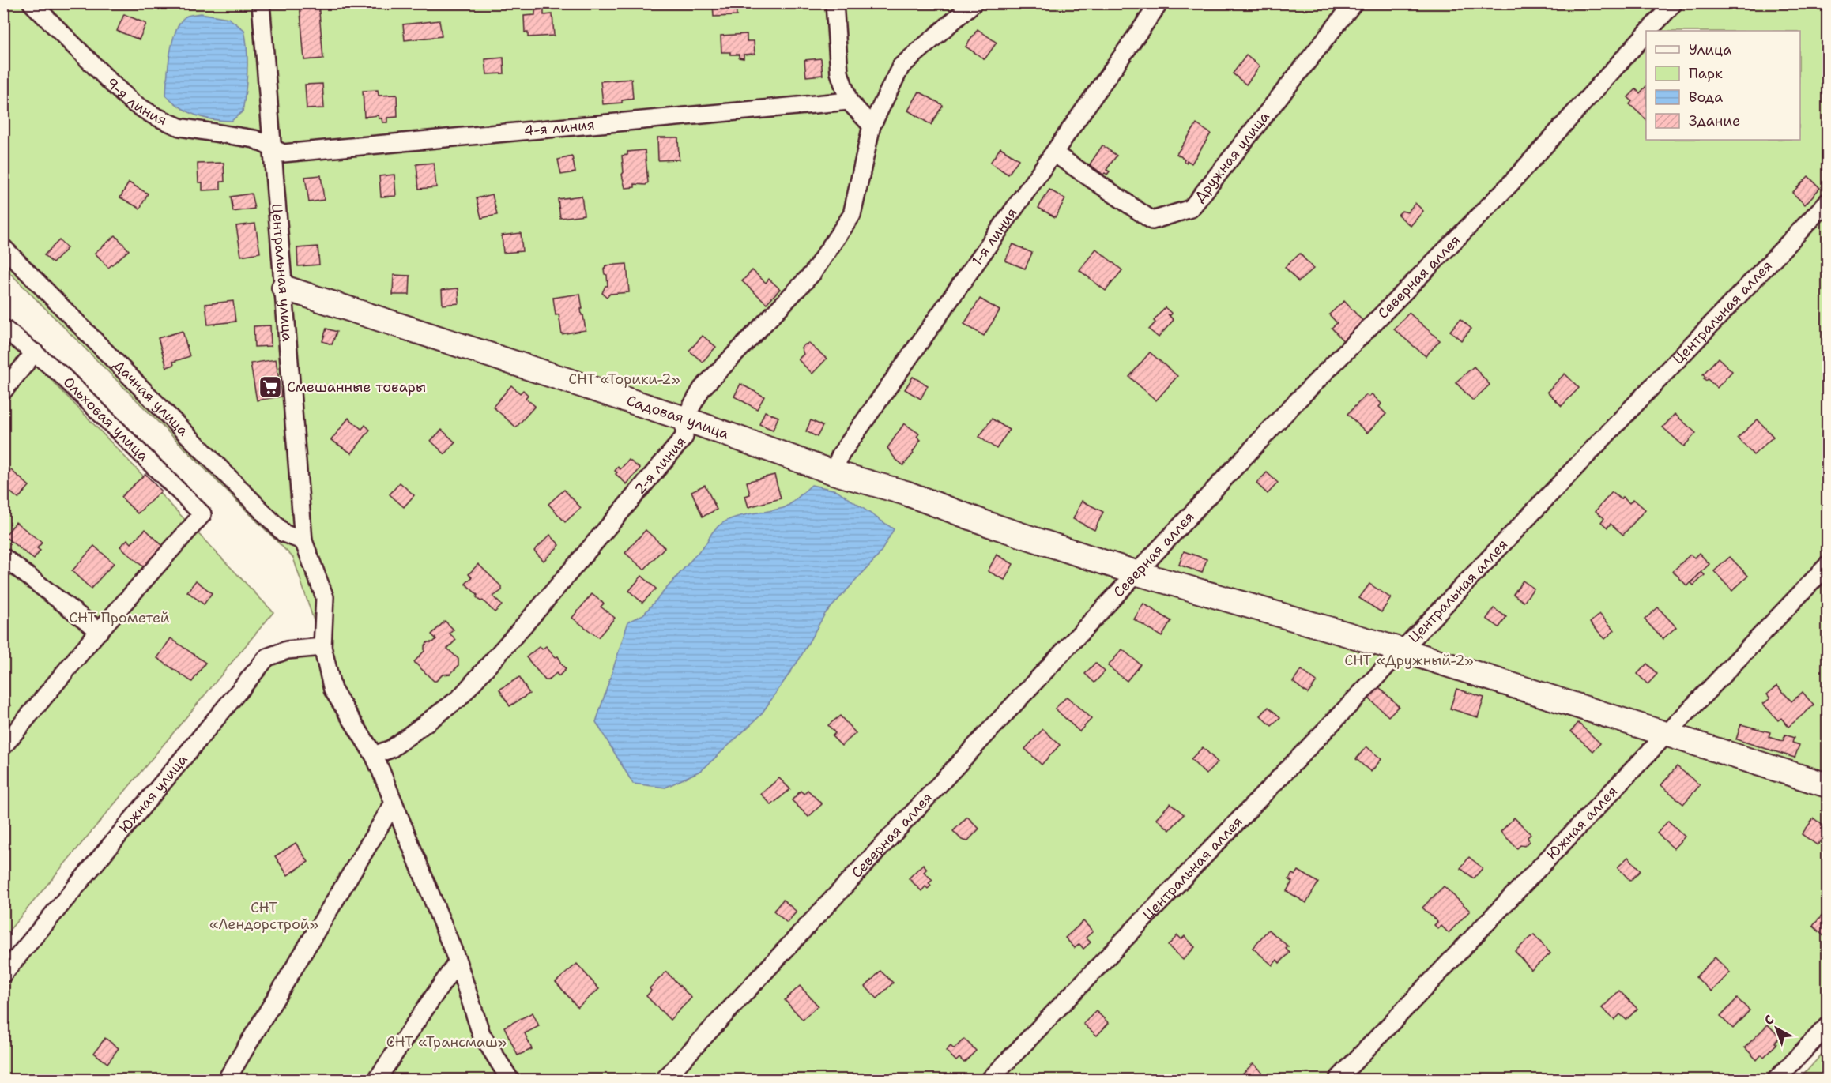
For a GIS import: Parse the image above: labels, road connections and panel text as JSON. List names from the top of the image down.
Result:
{
  "streets": {
    "street": [
      "9-я линия",
      "4-я линия",
      "Дружная улица",
      "1-я линия",
      "Центральная улица",
      "Северная аллея",
      "Центральная аллея",
      "Дачная улица",
      "Садовая улица",
      "Ольховая улица",
      "2-я линия",
      "Южная улица",
      "Южная аллея"
    ]
  },
  "crossings": [
    ["9-я линия", "4-я линия"],
    ["9-я линия", "Центральная улица"],
    ["4-я линия", "Центральная улица"],
    ["Дружная улица", "1-я линия"],
    ["1-я линия", "Садовая улица"],
    ["Центральная улица", "Дачная улица"],
    ["Центральная улица", "Садовая улица"],
    ["Центральная улица", "2-я линия"],
    ["Центральная улица", "Южная улица"],
    ["Северная аллея", "Садовая улица"],
    ["Центральная аллея", "Садовая улица"],
    ["Садовая улица", "2-я линия"],
    ["Садовая улица", "Южная аллея"]
  ],
  "parks": [
    "СНТ «Торики-2»",
    "СНТ Прометей",
    "СНТ «Дружный-2»",
    "СНТ «Лендорстрой»",
    "СНТ «Трансмаш»"
  ],
  "places": {
    "supermarket": ["Смешанные товары"]
  },
  "legend": [
    "Улица",
    "Парк",
    "Вода",
    "Здание"
  ],
  "north": "top left"
}
